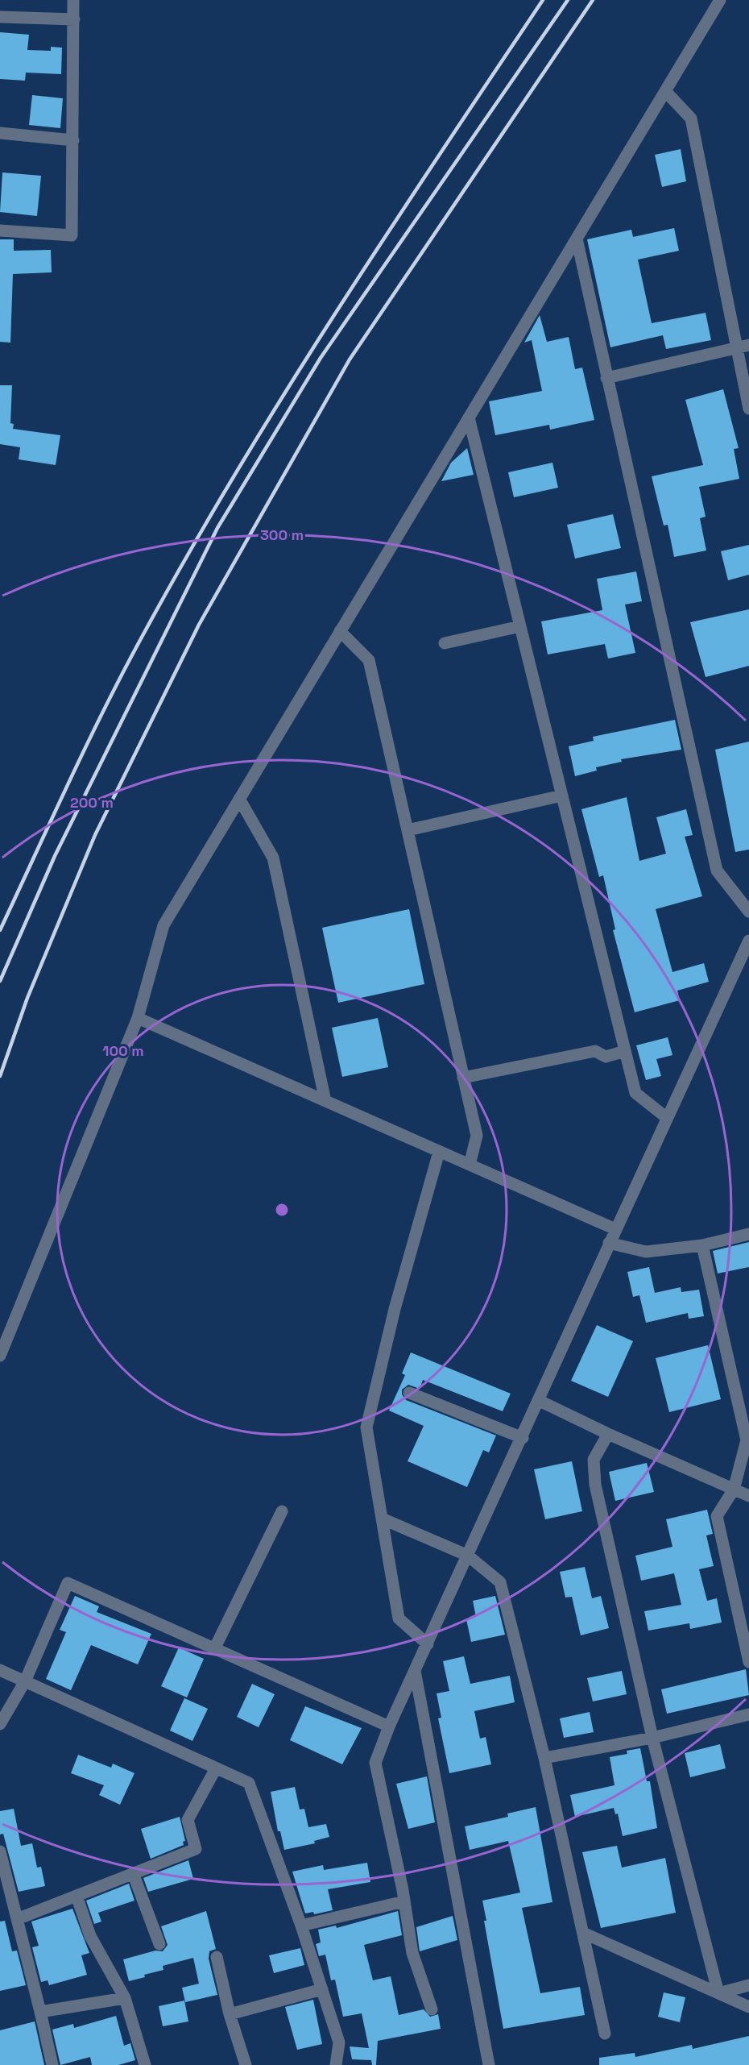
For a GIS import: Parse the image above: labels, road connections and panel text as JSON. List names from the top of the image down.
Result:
{
  "rings": ["300 m", "200 m", "100 m"]
}
